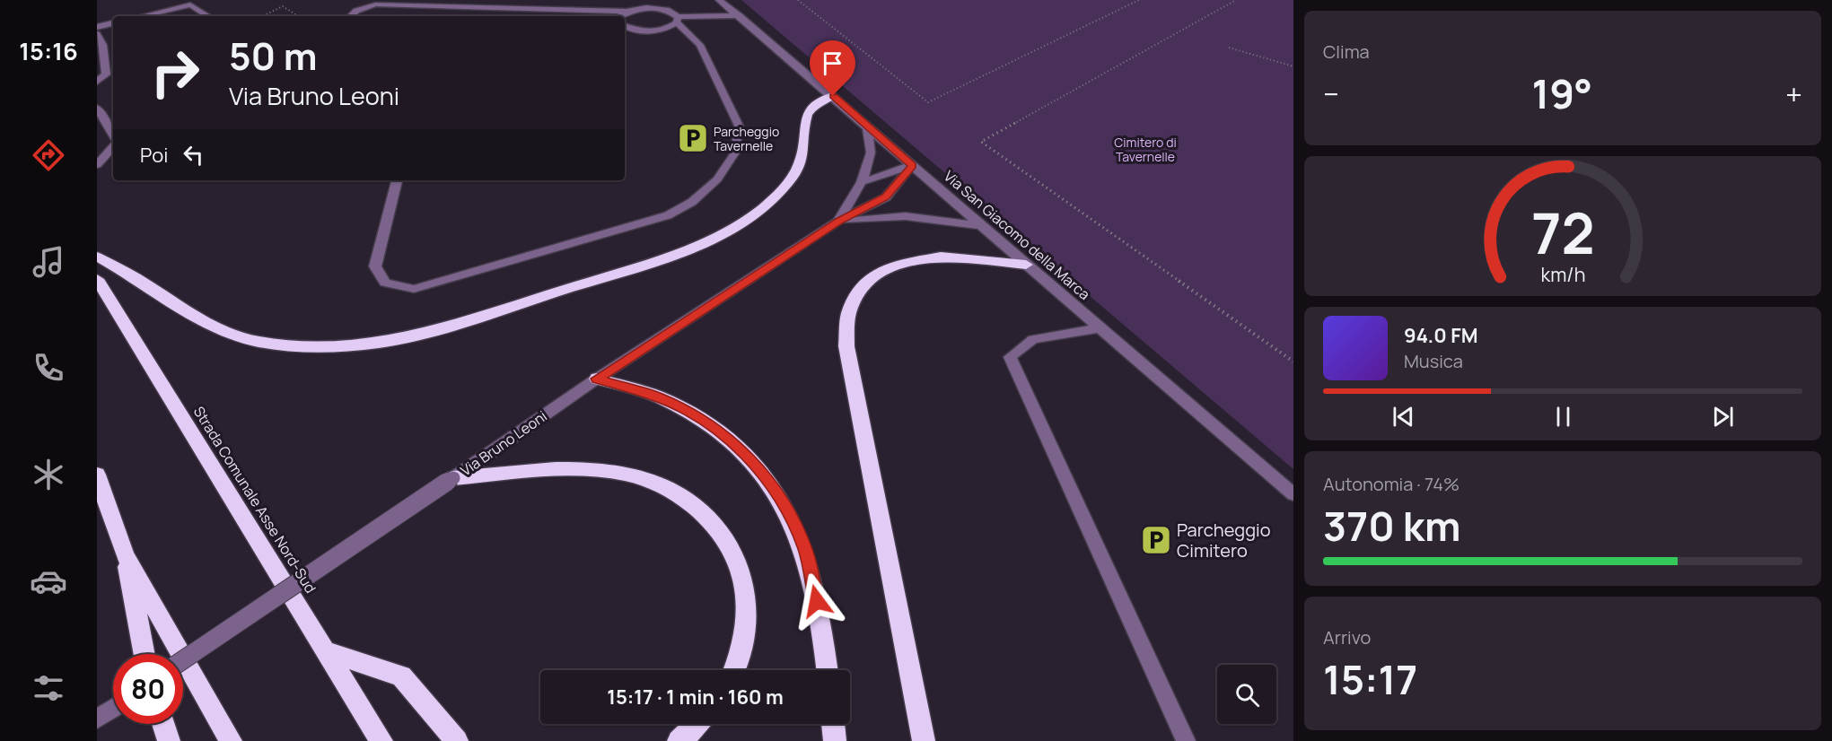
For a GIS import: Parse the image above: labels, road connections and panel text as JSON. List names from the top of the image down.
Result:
{
  "streets": {
    "highway": ["Strada Comunale Asse Nord-Sud"],
    "street": ["Via San Giacomo della Marca", "Via Bruno Leoni"]
  },
  "crossings": [
    ["Via San Giacomo della Marca", "Via Bruno Leoni"]
  ],
  "parks": ["Cimitero di Tavernelle"],
  "places": {
    "parking": ["Parcheggio Tavernelle", "Parcheggio Cimitero"]
  },
  "page": {
    "tabs": "15:16",
    "tile": [
      "Clima",
      ["Autonomia · 74%", "370 km"],
      ["Arrivo", "15:17"]
    ],
    "turn": ["50 m", "Via Bruno Leoni"],
    "heat": ["−", "19°", "+"],
    "then": "Poi",
    "song": ["94.0 FM", "Musica"],
    "limit": "80",
    "trip": "15:17 · 1 min · 160 m",
    "gauge": ["72", "km/h"]
  }
}
